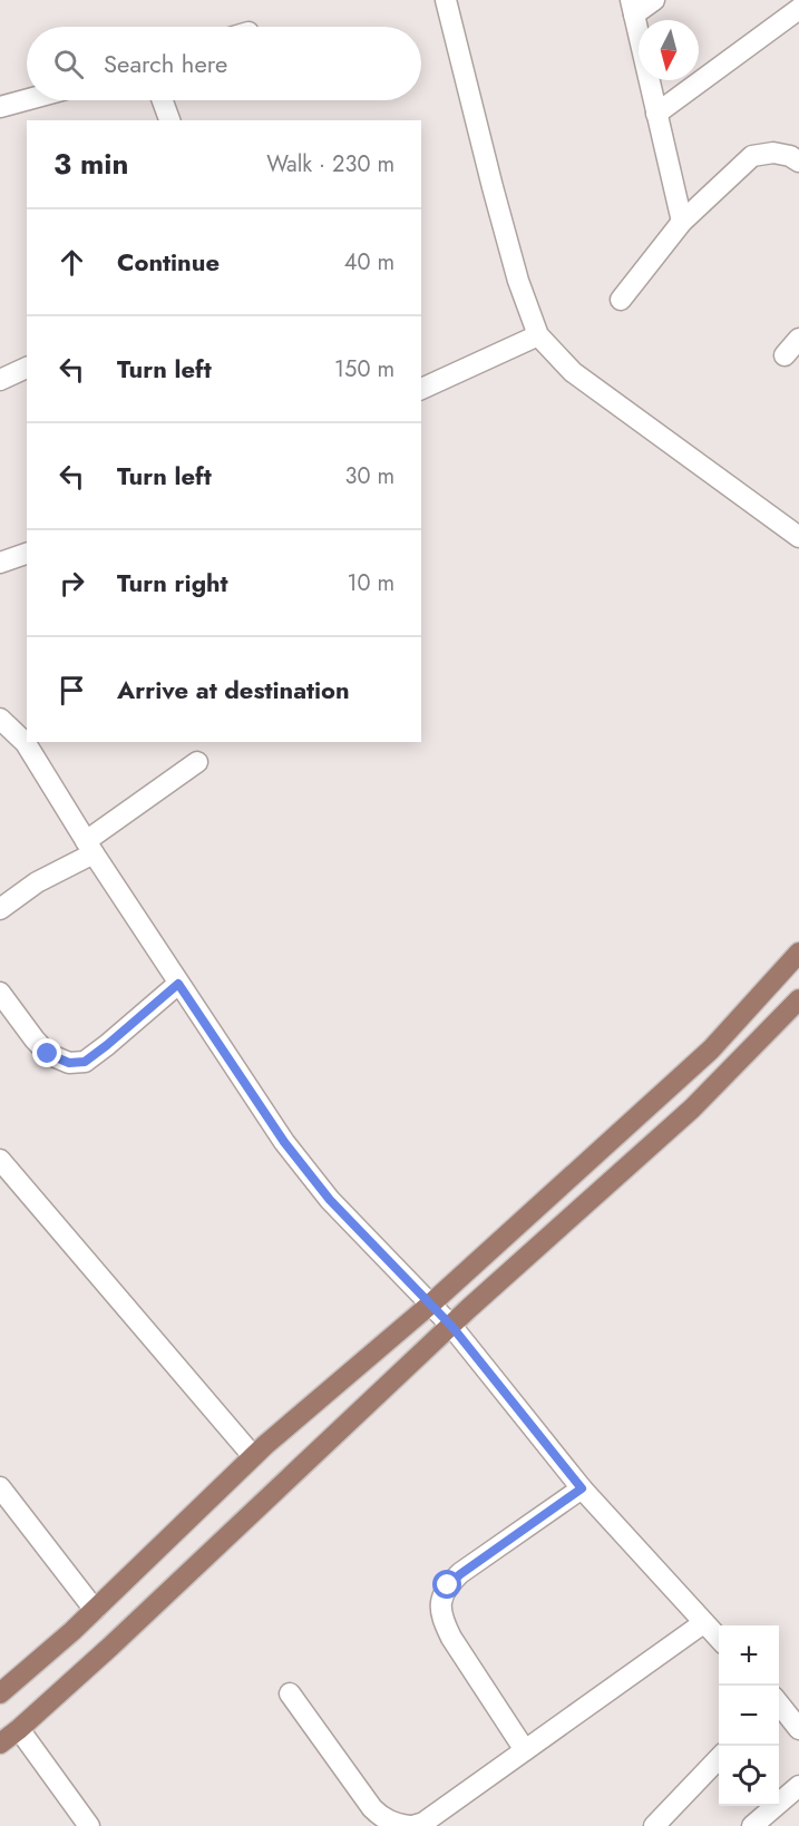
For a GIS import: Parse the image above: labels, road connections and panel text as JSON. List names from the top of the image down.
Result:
{
  "north": "bottom",
  "page": {
    "search": "Search here",
    "heading": ["3 min", "Walk · 230 m"],
    "list": [
      ["Continue", "40 m"],
      ["Turn left", "150 m"],
      ["Turn left", "30 m"],
      ["Turn right", "10 m"],
      "Arrive at destination"
    ],
    "map_buttons": ["+", "−"]
  }
}
